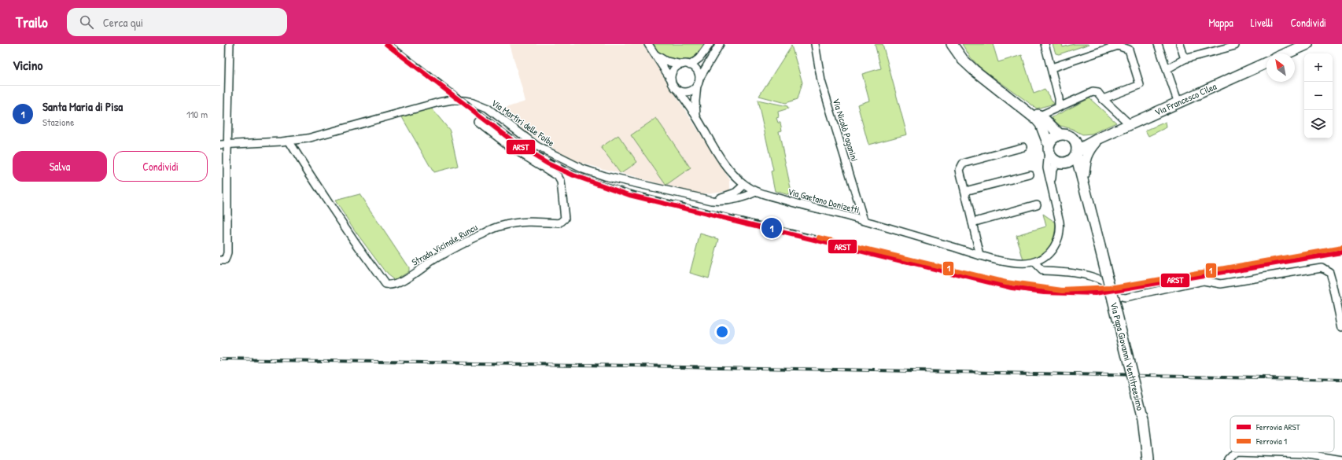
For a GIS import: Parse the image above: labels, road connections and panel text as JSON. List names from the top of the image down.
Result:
{
  "streets": {
    "main road": ["Via Francesco Cilea", "Via Papa Giovanni Ventitreesimo"],
    "street": [
      "Via Martiri delle Foibe",
      "Via Nicolò Paganini",
      "Via Gaetano Donizetti",
      "Strada Vicinale Runcu"
    ]
  },
  "crossings": [
    ["Via Francesco Cilea", "Via Gaetano Donizetti"],
    ["Via Francesco Cilea", "Via Papa Giovanni Ventitreesimo"],
    ["Via Martiri delle Foibe", "Via Gaetano Donizetti"],
    ["Via Martiri delle Foibe", "Strada Vicinale Runcu"],
    ["Via Nicolò Paganini", "Via Gaetano Donizetti"],
    ["Via Gaetano Donizetti", "Via Papa Giovanni Ventitreesimo"]
  ],
  "lines": ["rail line ARST", "rail line 1"],
  "legend": ["Ferrovia ARST", "Ferrovia 1"],
  "north": "top left",
  "page": {
    "header": "Trailo",
    "search": "Cerca qui",
    "nav": ["Mappa", "Livelli", "Condividi"],
    "heading": "Vicino",
    "map_buttons": ["+", "−"],
    "list": [
      {
        "mark": "1",
        "name": "Santa Maria di Pisa",
        "note": "Stazione",
        "value": "110 m"
      }
    ],
    "buttons": ["Salva", "Condividi"],
    "pins": "1"
  }
}
